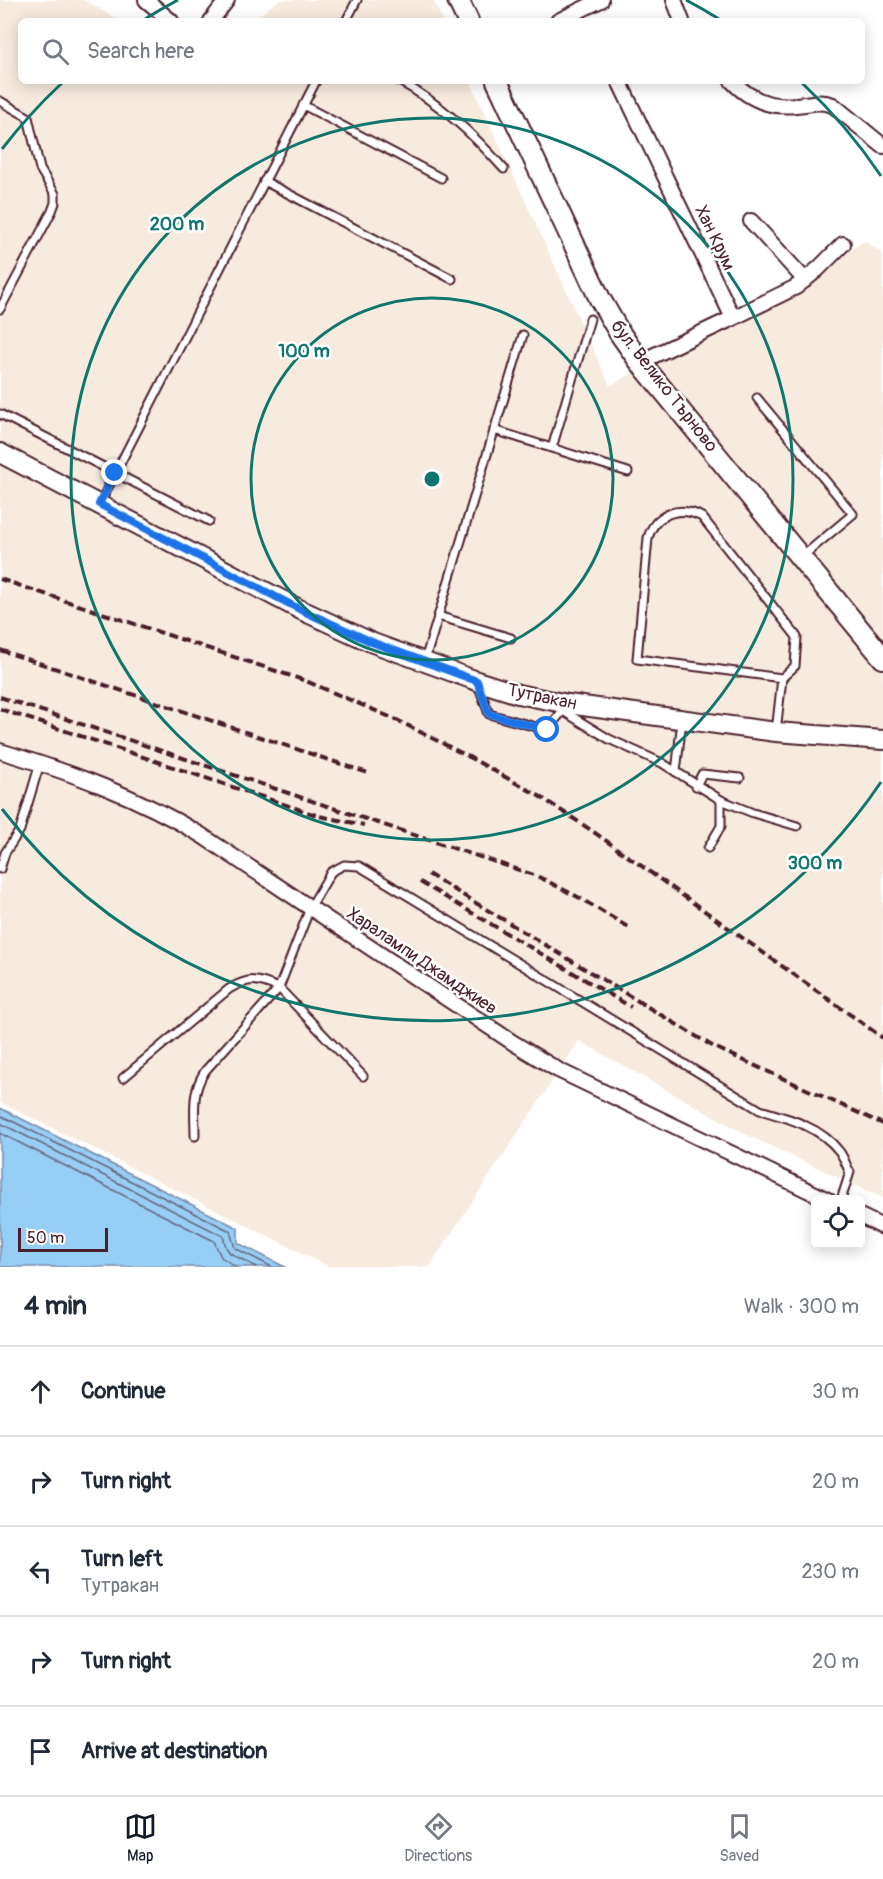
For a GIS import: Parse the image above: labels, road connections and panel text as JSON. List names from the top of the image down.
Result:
{
  "streets": {
    "main road": ["бул. Велико Търново"],
    "street": ["Хан Крум", "Тутракан", "Харалампи Джамджиев"]
  },
  "scale_bar": "50 m",
  "page": {
    "search": "Search here",
    "scale": "50 m",
    "heading": ["4 min", "Walk · 300 m"],
    "list": [
      ["Continue", "30 m"],
      ["Turn right", "20 m"],
      ["Turn left", "Тутракан", "230 m"],
      ["Turn right", "20 m"],
      "Arrive at destination"
    ],
    "nav": ["Map", "Directions", "Saved"]
  },
  "rings": ["200 m", "100 m", "300 m"]
}
